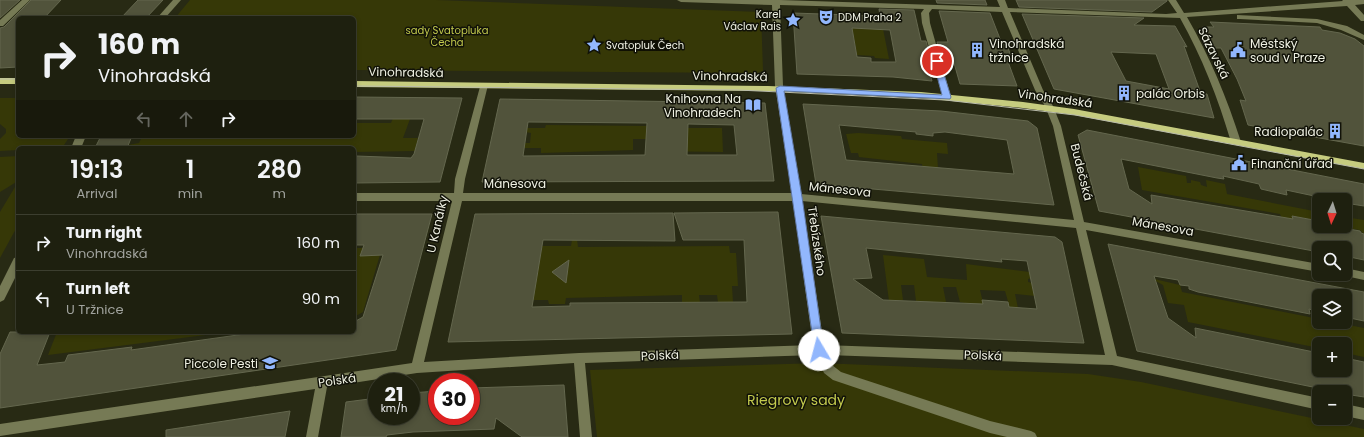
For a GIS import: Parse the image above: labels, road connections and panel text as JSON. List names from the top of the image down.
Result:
{
  "streets": {
    "main road": ["Vinohradská"],
    "street": [
      "Sázavská",
      "Budečská",
      "Mánesova",
      "U Kanálky",
      "Třebízského",
      "Polská"
    ]
  },
  "crossings": [
    ["Sázavská", "Vinohradská"],
    ["Vinohradská", "Budečská"],
    ["Vinohradská", "U Kanálky"],
    ["Vinohradská", "Třebízského"],
    ["Budečská", "Mánesova"],
    ["Budečská", "Polská"],
    ["Mánesova", "U Kanálky"],
    ["Mánesova", "Třebízského"],
    ["U Kanálky", "Polská"],
    ["Třebízského", "Polská"]
  ],
  "parks": ["sady Svatopluka Čecha", "Riegrovy sady"],
  "places": {
    "theatre": ["DDM Praha 2"],
    "place": ["Karel Václav Rais", "Svatopluk Čech"],
    "building": ["Vinohradská tržnice", "palác Orbis", "Radiopalác"],
    "public building": ["Městský soud v Praze", "Finanční úřad"],
    "library": ["Knihovna Na Vinohradech"],
    "school or university": ["Piccole Pesti"]
  },
  "north": "bottom",
  "page": {
    "turn": ["160 m", "Vinohradská"],
    "eta": [
      "19:13",
      "Arrival",
      "1",
      "min",
      "280",
      "m"
    ],
    "map_buttons": ["+", "−"],
    "list": [
      {
        "name": "Turn right",
        "note": "Vinohradská",
        "value": "160 m"
      },
      {
        "name": "Turn left",
        "note": "U Tržnice",
        "value": "90 m"
      }
    ],
    "speed": "21 km/h",
    "limit": "30"
  }
}
